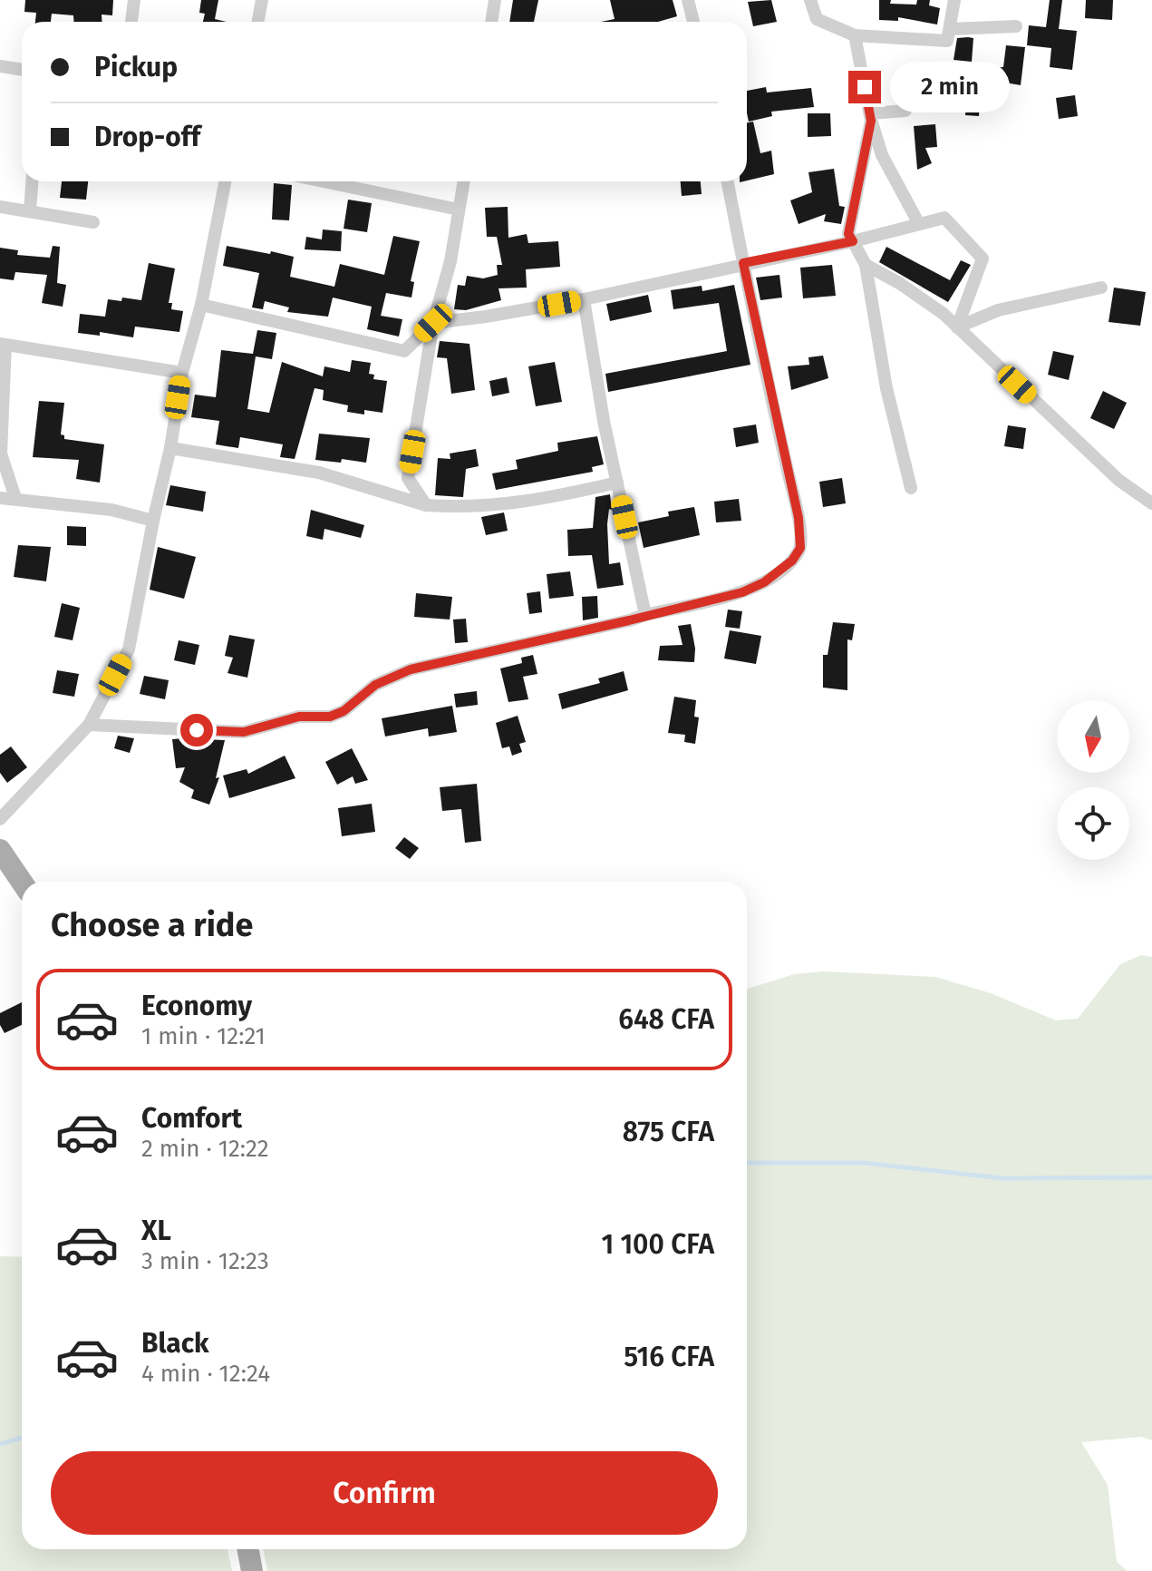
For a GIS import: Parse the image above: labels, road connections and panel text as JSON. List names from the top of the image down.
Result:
{
  "north": "bottom",
  "page": {
    "banner": ["Pickup", "Drop-off"],
    "bubble": "2 min",
    "heading": "Choose a ride",
    "list": [
      {
        "name": "Economy",
        "note": "1 min · 12:21",
        "value": "648 CFA"
      },
      {
        "name": "Comfort",
        "note": "2 min · 12:22",
        "value": "875 CFA"
      },
      {
        "name": "XL",
        "note": "3 min · 12:23",
        "value": "1 100 CFA"
      },
      {
        "name": "Black",
        "note": "4 min · 12:24",
        "value": "516 CFA"
      }
    ],
    "buttons": "Confirm"
  }
}
